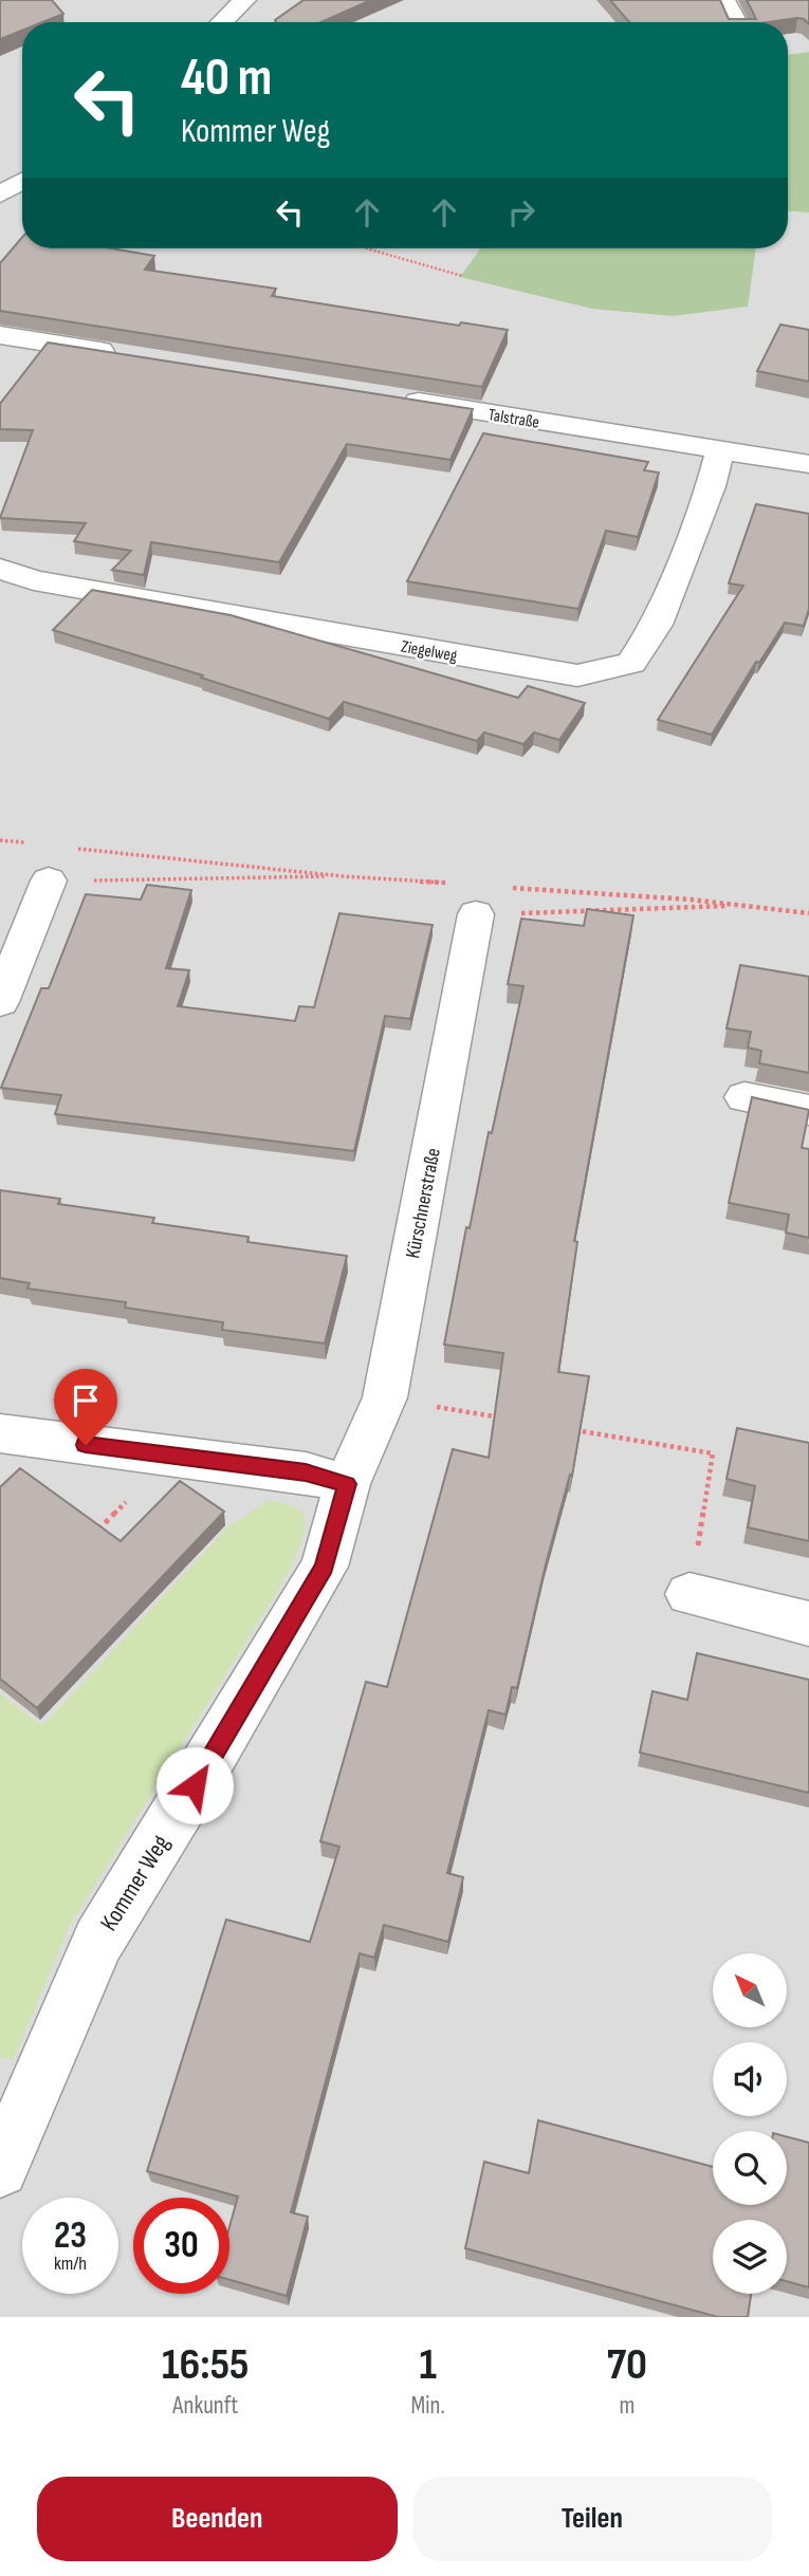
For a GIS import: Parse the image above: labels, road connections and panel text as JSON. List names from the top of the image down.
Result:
{
  "streets": {
    "street": [
      "Talstraße",
      "Ziegelweg",
      "Kürschnerstraße",
      "Kommer Weg"
    ]
  },
  "crossings": [
    ["Talstraße", "Ziegelweg"],
    ["Kürschnerstraße", "Kommer Weg"]
  ],
  "north": "top left",
  "page": {
    "turn": ["40 m", "Kommer Weg"],
    "speed": "23 km/h",
    "limit": "30",
    "eta": [
      "16:55",
      "Ankunft",
      "1",
      "Min.",
      "70",
      "m"
    ],
    "buttons": ["Beenden", "Teilen"]
  }
}
